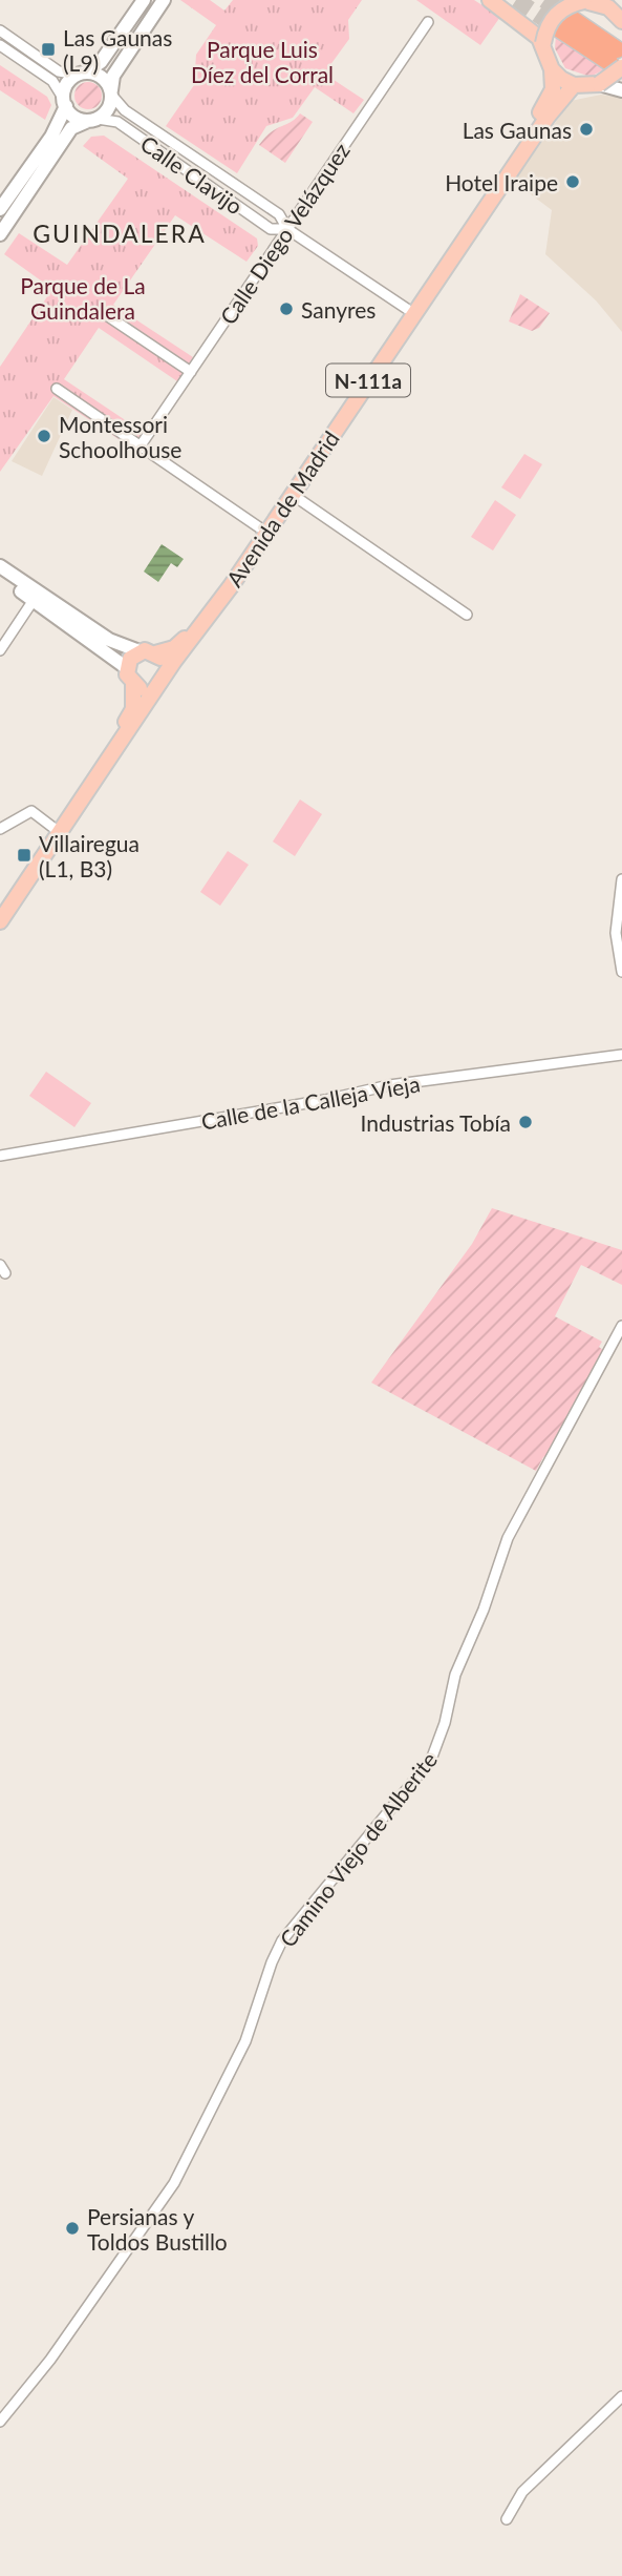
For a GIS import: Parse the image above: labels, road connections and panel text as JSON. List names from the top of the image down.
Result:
{
  "streets": {
    "main road": ["N-111a", "Avenida de Madrid"],
    "street": [
      "Calle Clavijo",
      "Calle Diego Velázquez",
      "Calle de la Calleja Vieja",
      "Camino Viejo de Alberite"
    ]
  },
  "crossings": [
    ["Calle Clavijo", "Calle Diego Velázquez"],
    ["Calle Clavijo", "Avenida de Madrid"]
  ],
  "districts": ["GUINDALERA"],
  "parks": ["Parque Luis Díez del Corral", "Parque de La Guindalera"],
  "places": {
    "transit": ["Las Gaunas (L9)", "Villairegua (L1, B3)"],
    "other": [
      "Las Gaunas",
      "Hotel Iraipe",
      "Sanyres",
      "Montessori Schoolhouse",
      "Industrias Tobía",
      "Persianas y Toldos Bustillo"
    ]
  }
}
